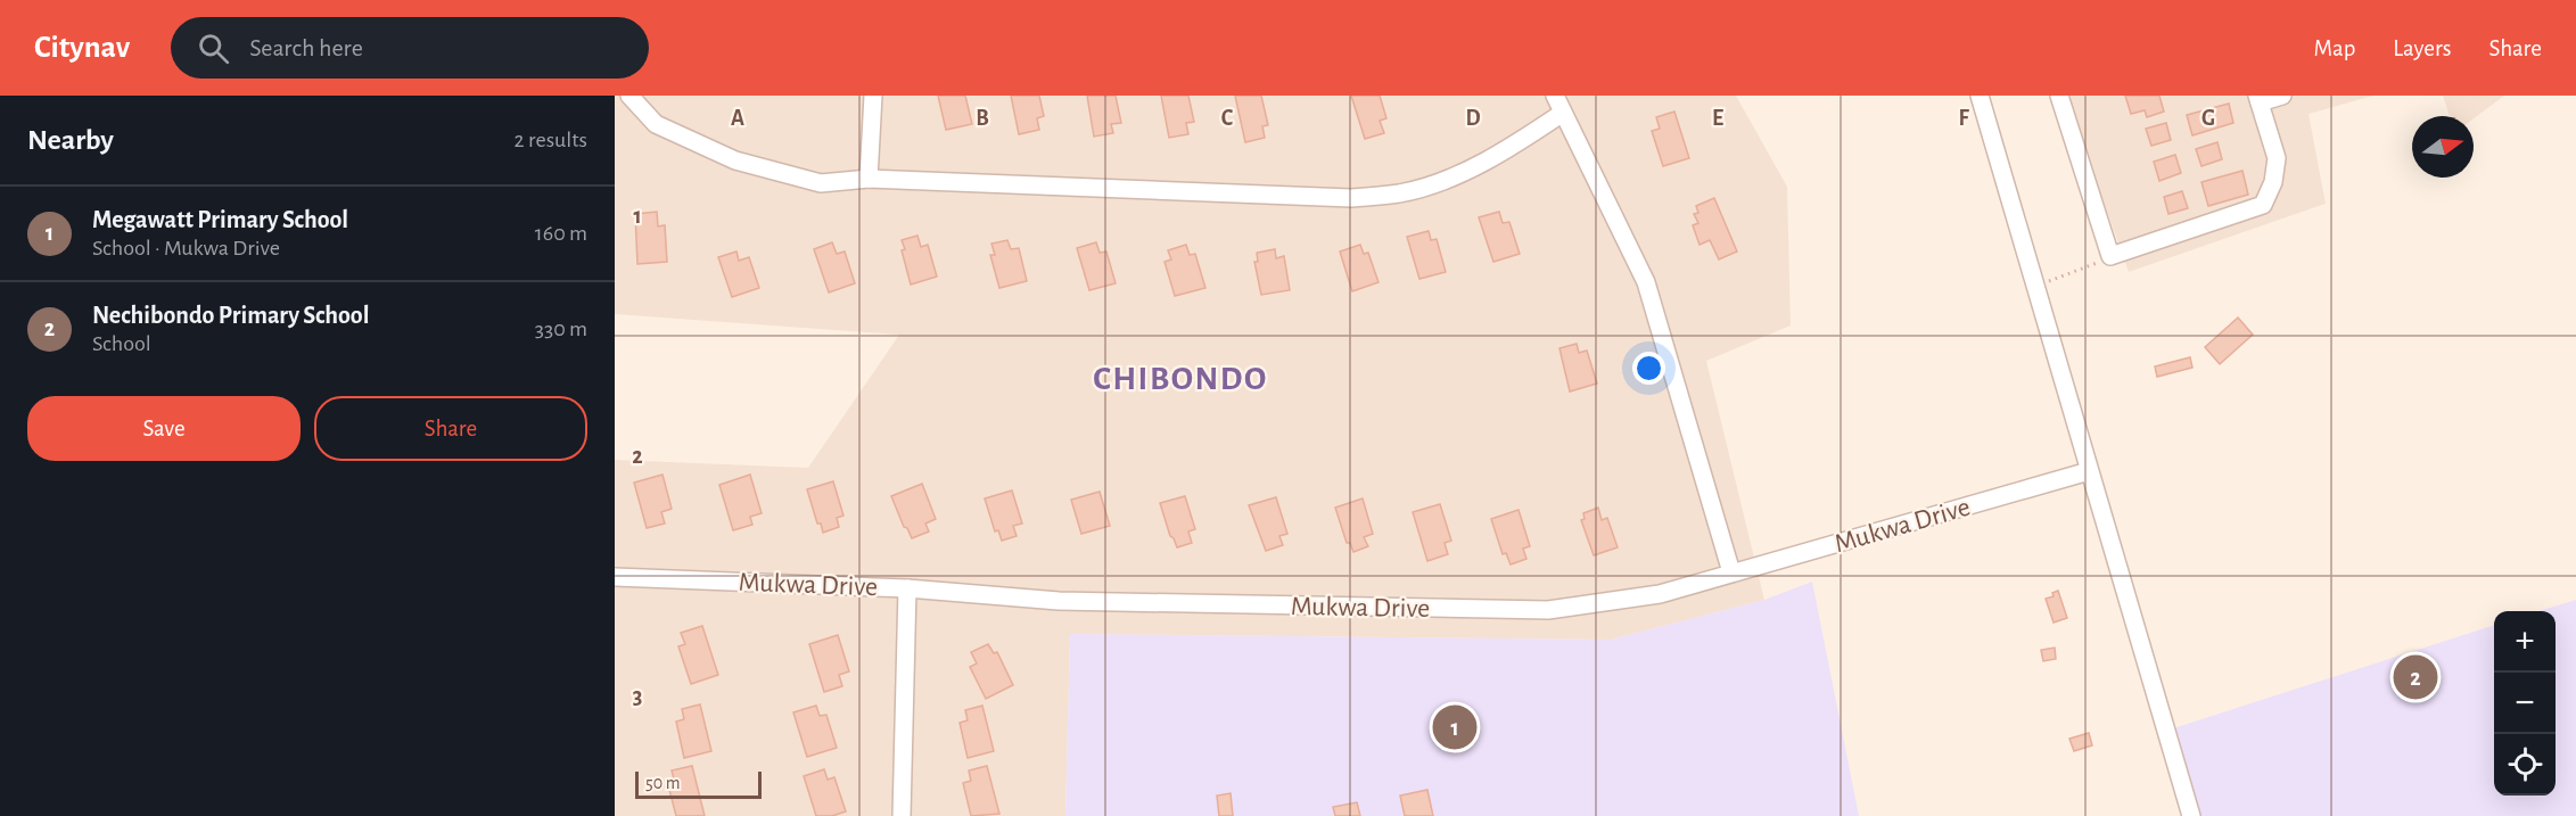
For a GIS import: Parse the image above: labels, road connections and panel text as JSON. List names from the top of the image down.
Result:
{
  "streets": {
    "street": ["Mukwa Drive"]
  },
  "districts": ["CHIBONDO"],
  "scale_bar": "50 m",
  "north": "right",
  "page": {
    "header": "Citynav",
    "search": "Search here",
    "nav": ["Map", "Layers", "Share"],
    "heading": ["Nearby", "2 results"],
    "list": [
      {
        "mark": "1",
        "name": "Megawatt Primary School",
        "note": "School · Mukwa Drive",
        "value": "160 m"
      },
      {
        "mark": "2",
        "name": "Nechibondo Primary School",
        "note": "School",
        "value": "330 m"
      }
    ],
    "buttons": ["Save", "Share"],
    "map_buttons": ["+", "−"],
    "pins": ["2", "1"],
    "scale": "50 m"
  },
  "grid": {
    "columns": [
      "A",
      "B",
      "C",
      "D",
      "E",
      "F",
      "G"
    ],
    "rows": ["1", "2", "3"]
  }
}
